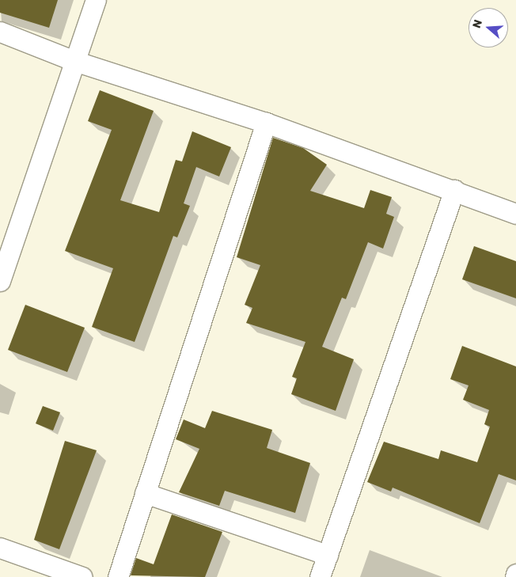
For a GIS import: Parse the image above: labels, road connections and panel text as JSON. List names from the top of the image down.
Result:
{
  "north": "left"
}
